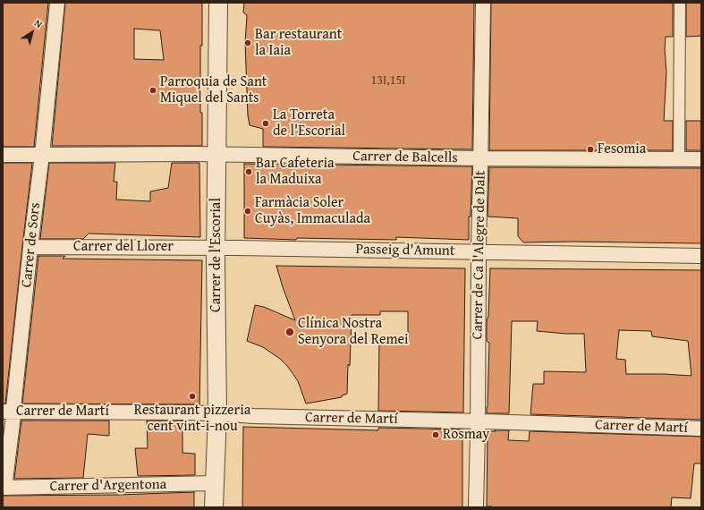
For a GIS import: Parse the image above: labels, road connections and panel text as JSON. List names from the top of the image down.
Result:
{
  "streets": {
    "street": [
      "Carrer de Balcells",
      "Carrer de Sors",
      "Carrer del Llorer",
      "Passeig d'Amunt",
      "Carrer de l'Escorial",
      "Carrer de Ca l'Alegre de Dalt",
      "Carrer de Martí",
      "Carrer d'Argentona"
    ]
  },
  "crossings": [
    ["Carrer de Balcells", "Carrer de Sors"],
    ["Carrer de Balcells", "Carrer de l'Escorial"],
    ["Carrer de Balcells", "Carrer de Ca l'Alegre de Dalt"],
    ["Carrer de Sors", "Carrer del Llorer"],
    ["Carrer de Sors", "Carrer de Martí"],
    ["Carrer de Sors", "Carrer d'Argentona"],
    ["Carrer del Llorer", "Passeig d'Amunt"],
    ["Carrer del Llorer", "Carrer de l'Escorial"],
    ["Passeig d'Amunt", "Carrer de l'Escorial"],
    ["Passeig d'Amunt", "Carrer de Ca l'Alegre de Dalt"],
    ["Carrer de l'Escorial", "Carrer de Martí"],
    ["Carrer de l'Escorial", "Carrer d'Argentona"],
    ["Carrer de Ca l'Alegre de Dalt", "Carrer de Martí"]
  ],
  "places": [
    "Bar restaurant la Iaia",
    "Parroquia de Sant Miquel del Sants",
    "La Torreta de l'Escorial",
    "Fesomia",
    "Bar Cafeteria la Maduixa",
    "Farmàcia Soler Cuyàs, Immaculada",
    "Clínica Nostra Senyora del Remei",
    "Restaurant pizzeria cent vint-i-nou",
    "Rosmay"
  ],
  "house_numbers": ["13I,15I"],
  "north": "top right"
}
